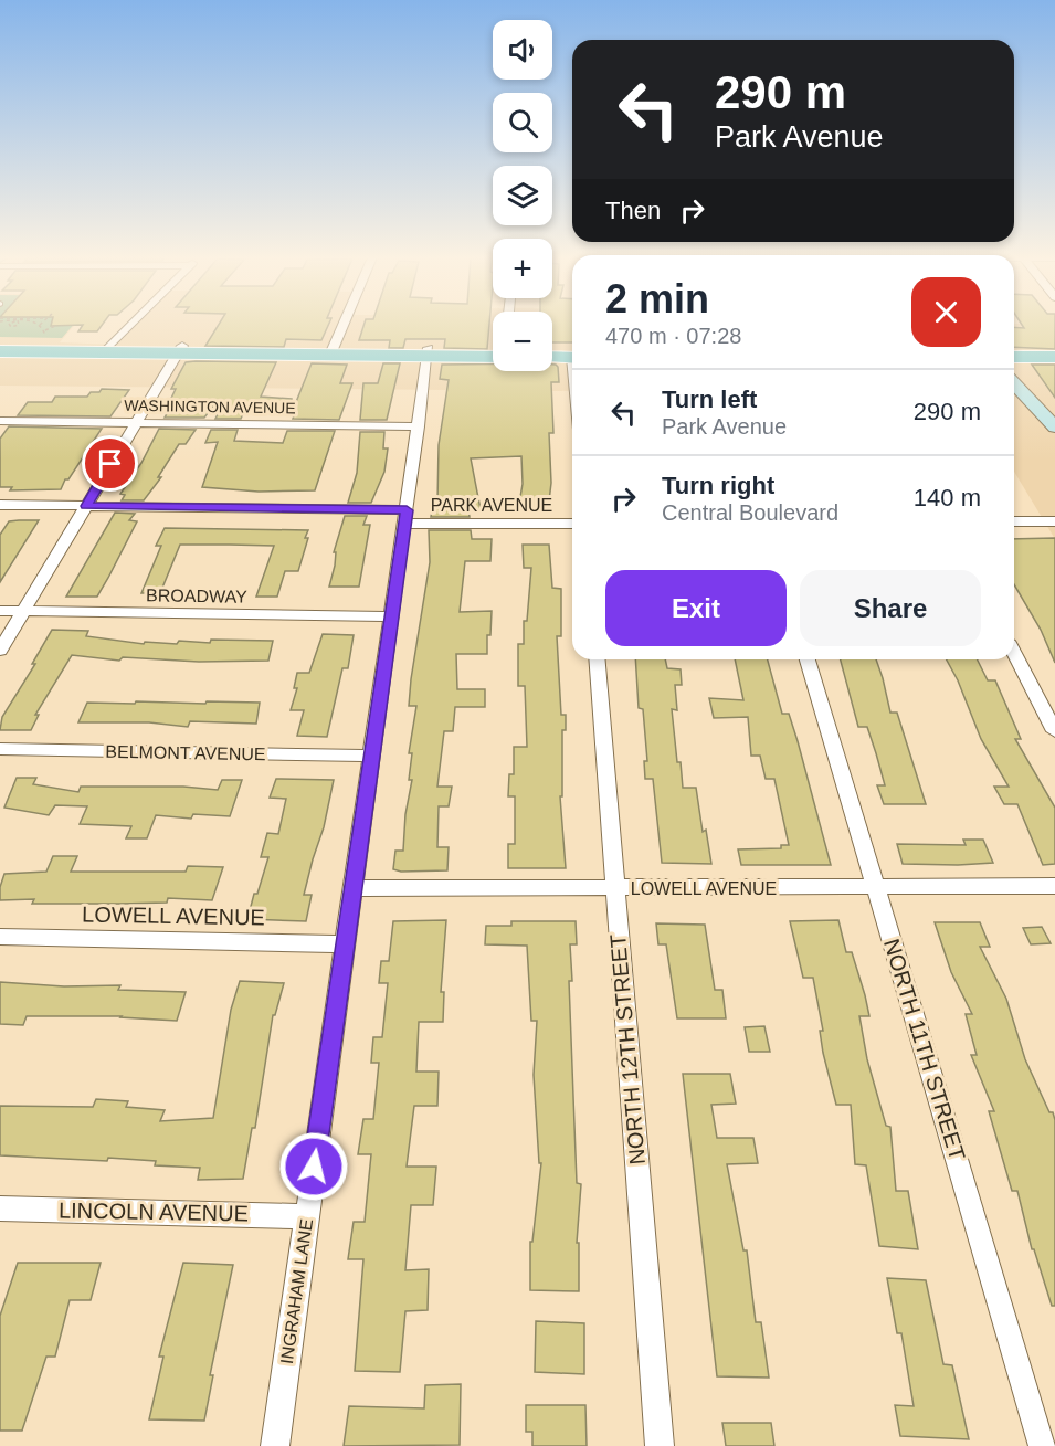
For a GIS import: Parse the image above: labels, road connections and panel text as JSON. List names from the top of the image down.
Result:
{
  "streets": {
    "street": [
      "WASHINGTON AVENUE",
      "PARK AVENUE",
      "BROADWAY",
      "BELMONT AVENUE",
      "LOWELL AVENUE",
      "NORTH 12TH STREET",
      "NORTH 11TH STREET",
      "LINCOLN AVENUE",
      "INGRAHAM LANE"
    ]
  },
  "crossings": [
    ["WASHINGTON AVENUE", "INGRAHAM LANE"],
    ["PARK AVENUE", "INGRAHAM LANE"],
    ["BROADWAY", "INGRAHAM LANE"],
    ["BELMONT AVENUE", "INGRAHAM LANE"],
    ["LOWELL AVENUE", "NORTH 12TH STREET"],
    ["LOWELL AVENUE", "NORTH 11TH STREET"],
    ["LOWELL AVENUE", "INGRAHAM LANE"],
    ["LINCOLN AVENUE", "INGRAHAM LANE"]
  ],
  "page": {
    "map_buttons": ["+", "−"],
    "turn": ["290 m", "Park Avenue"],
    "then": "Then",
    "heading": ["2 min", "470 m · 07:28"],
    "list": [
      {
        "name": "Turn left",
        "note": "Park Avenue",
        "value": "290 m"
      },
      {
        "name": "Turn right",
        "note": "Central Boulevard",
        "value": "140 m"
      }
    ],
    "buttons": ["Exit", "Share"]
  }
}
